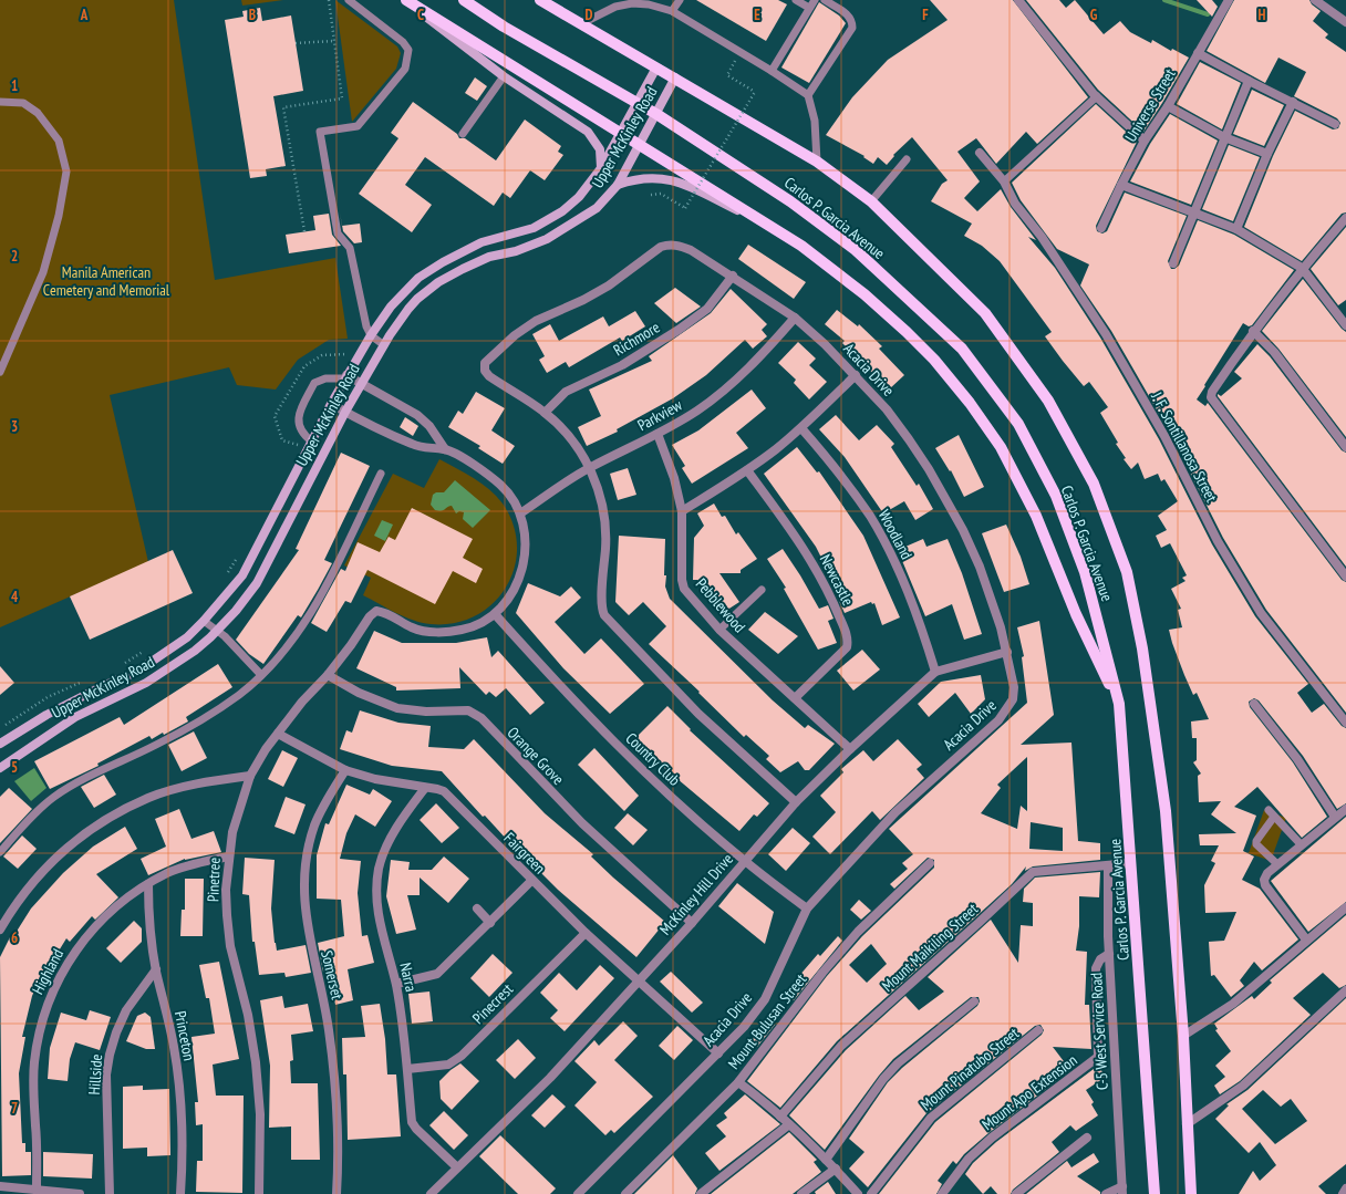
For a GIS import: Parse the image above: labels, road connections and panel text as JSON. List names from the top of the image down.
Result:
{
  "streets": {
    "main road": ["Upper McKinley Road", "Carlos P. Garcia Avenue"],
    "street": [
      "Universe Street",
      "Richmore",
      "Acacia Drive",
      "Parkview",
      "J. F. Sontillanosa Street",
      "Woodland",
      "Newcastle",
      "Pebblewood",
      "Orange Grove",
      "Country Club",
      "Fairgreen",
      "Pinetree",
      "McKinley Hill Drive",
      "Mount Maikiling Street",
      "Highland",
      "Somerset",
      "Narra",
      "Pinecrest",
      "Mount Bulusan Street",
      "C-5 West Service Road",
      "Princeton",
      "Mount Pinatubo Street",
      "Hillside",
      "Mount Apo Extension"
    ]
  },
  "crossings": [
    ["Upper McKinley Road", "Carlos P. Garcia Avenue"],
    ["Carlos P. Garcia Avenue", "Mount Maikiling Street"],
    ["Richmore", "Acacia Drive"],
    ["Acacia Drive", "Parkview"],
    ["Acacia Drive", "Country Club"],
    ["Acacia Drive", "Fairgreen"],
    ["Acacia Drive", "McKinley Hill Drive"],
    ["Parkview", "Pebblewood"],
    ["Woodland", "McKinley Hill Drive"],
    ["Newcastle", "Pebblewood"],
    ["Pebblewood", "McKinley Hill Drive"],
    ["Orange Grove", "Pinetree"],
    ["Orange Grove", "McKinley Hill Drive"],
    ["Country Club", "Pinetree"],
    ["Country Club", "McKinley Hill Drive"],
    ["Fairgreen", "Pinetree"],
    ["Fairgreen", "McKinley Hill Drive"],
    ["Fairgreen", "Somerset"],
    ["Fairgreen", "Narra"],
    ["Fairgreen", "Pinecrest"],
    ["Pinetree", "Highland"],
    ["McKinley Hill Drive", "Narra"],
    ["Mount Maikiling Street", "C-5 West Service Road"],
    ["Highland", "Princeton"],
    ["Narra", "Pinecrest"],
    ["C-5 West Service Road", "Mount Apo Extension"],
    ["Princeton", "Hillside"]
  ],
  "parks": ["Manila American Cemetery and Memorial"],
  "grid": {
    "columns": [
      "A",
      "B",
      "C",
      "D",
      "E",
      "F",
      "G",
      "H"
    ],
    "rows": [
      "1",
      "2",
      "3",
      "4",
      "5",
      "6",
      "7"
    ]
  }
}
